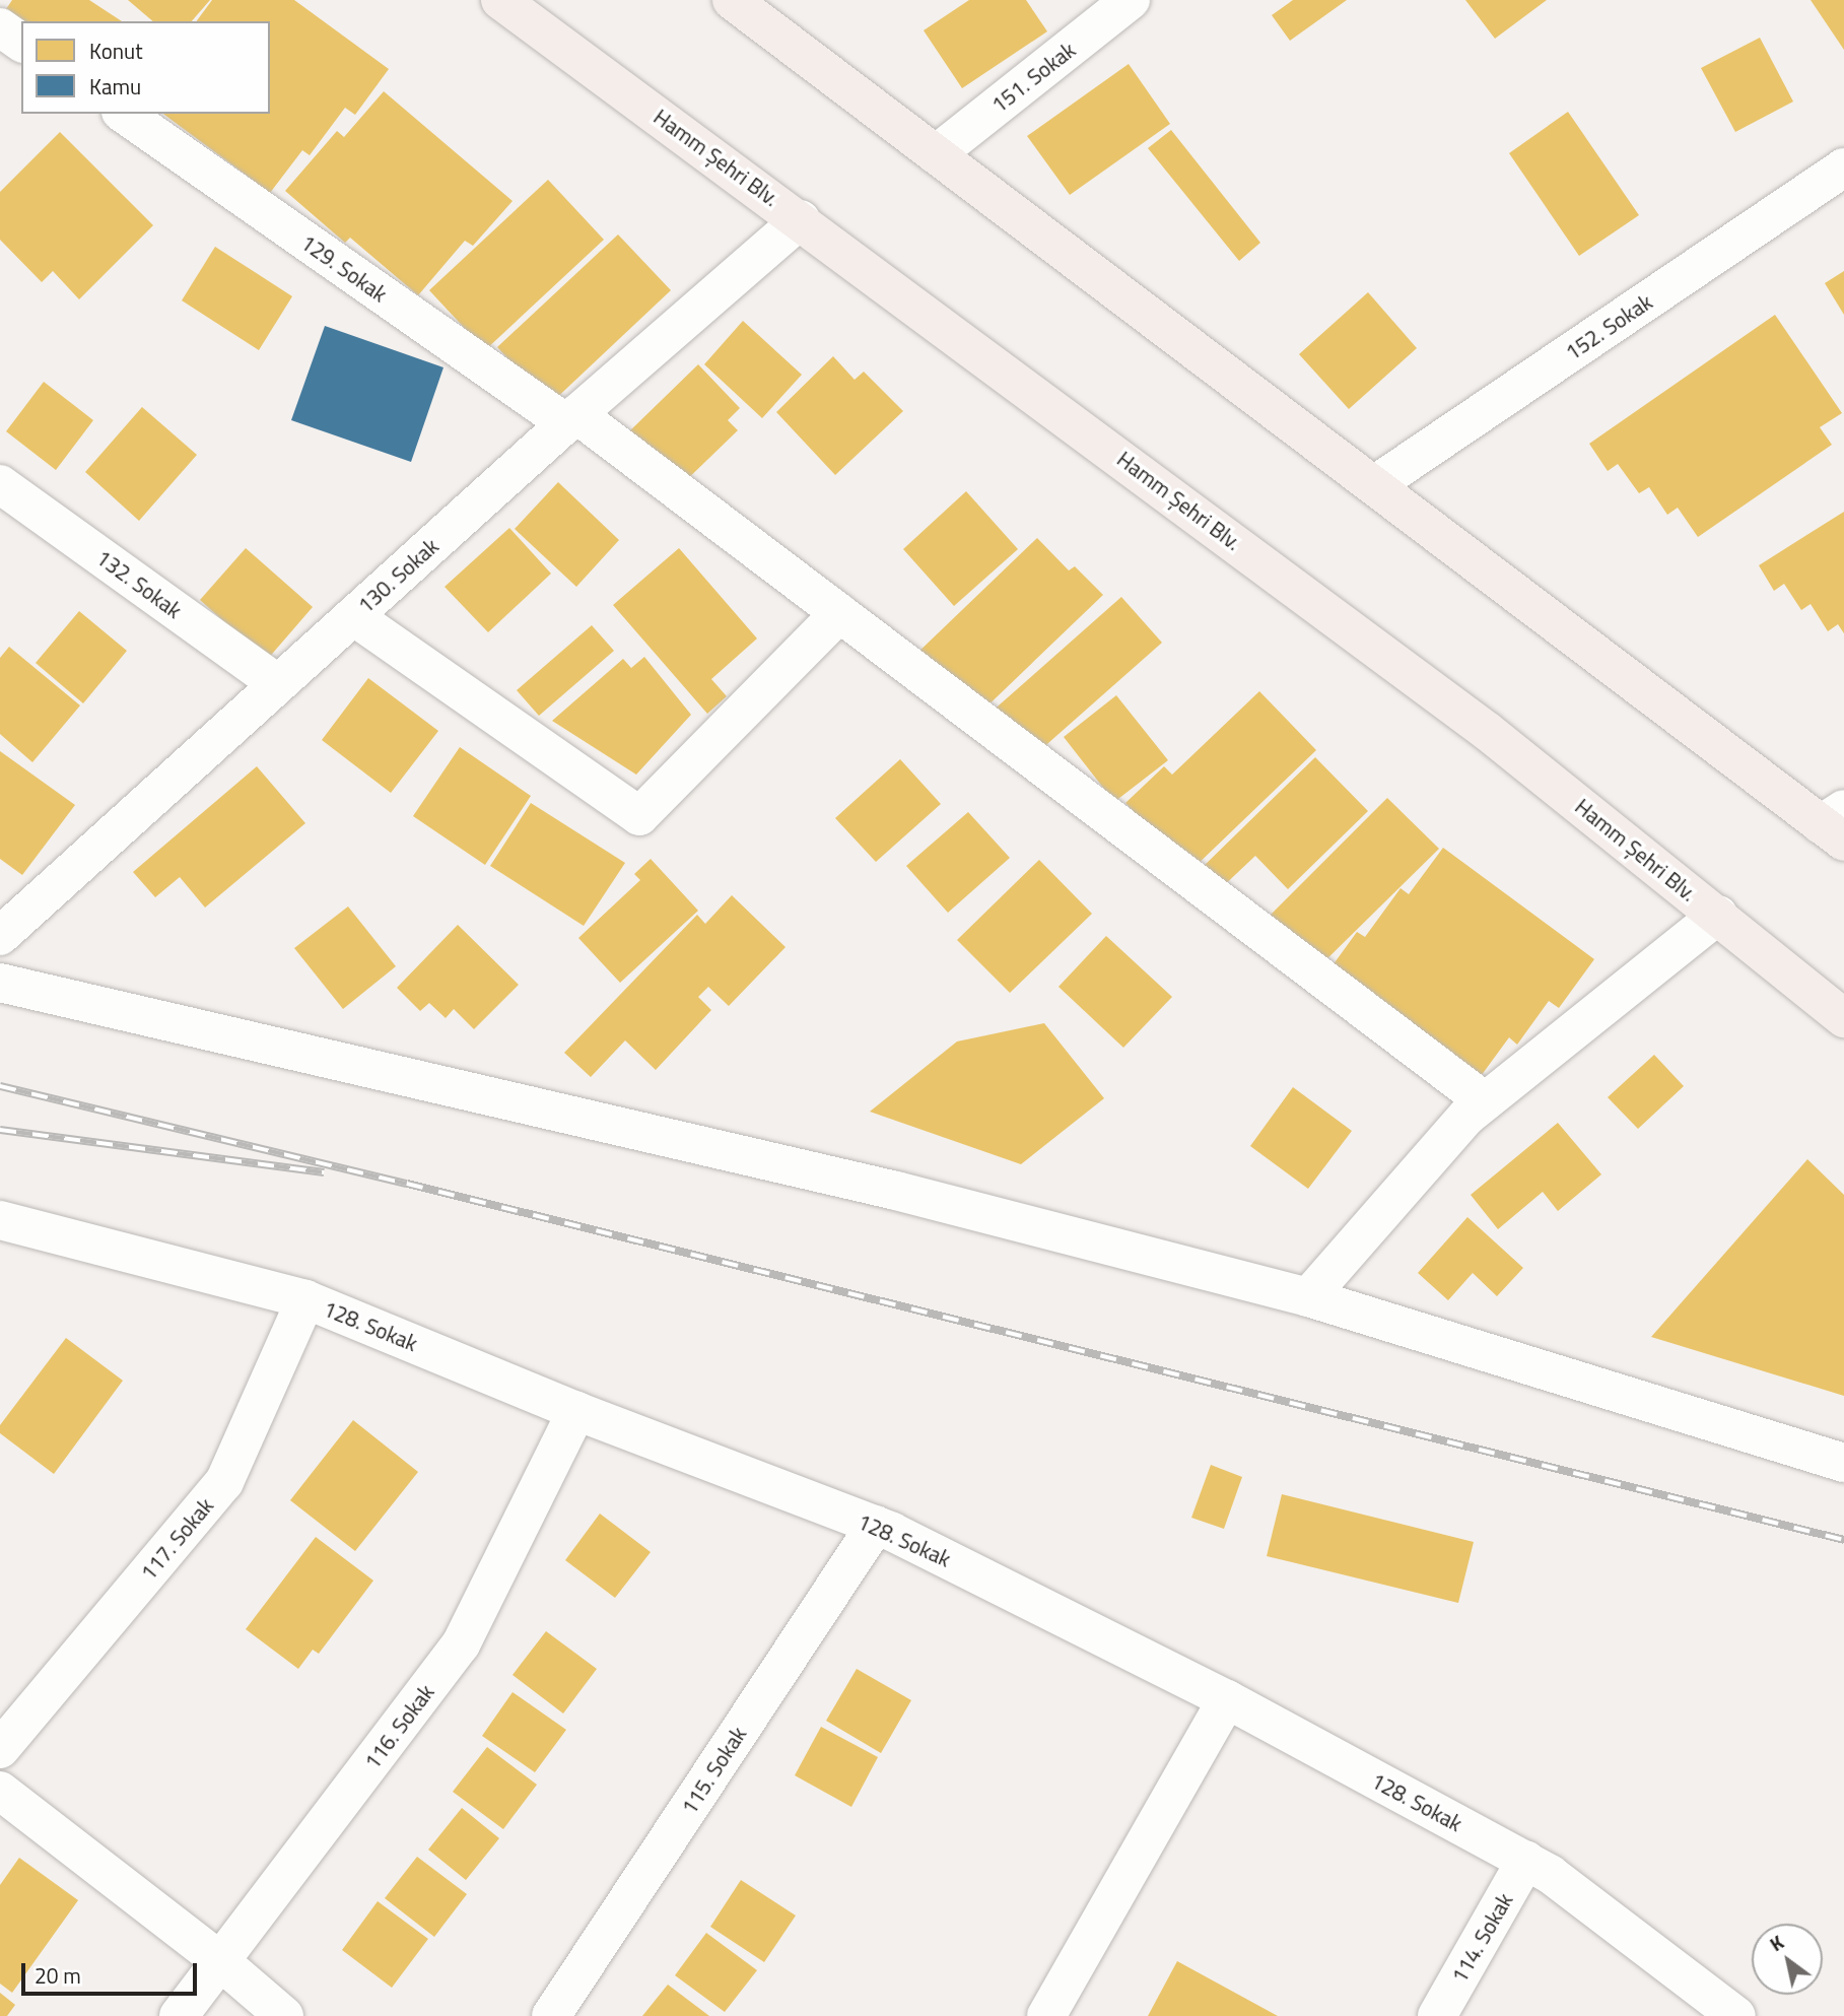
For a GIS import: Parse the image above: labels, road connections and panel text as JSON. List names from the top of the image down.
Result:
{
  "streets": {
    "main road": ["Hamm Şehri Blv."],
    "street": [
      "151. Sokak",
      "129. Sokak",
      "152. Sokak",
      "130. Sokak",
      "132. Sokak",
      "128. Sokak",
      "117. Sokak",
      "116. Sokak",
      "115. Sokak",
      "114. Sokak"
    ]
  },
  "crossings": [
    ["Hamm Şehri Blv.", "130. Sokak"],
    ["129. Sokak", "130. Sokak"],
    ["130. Sokak", "132. Sokak"],
    ["128. Sokak", "117. Sokak"],
    ["128. Sokak", "116. Sokak"],
    ["128. Sokak", "115. Sokak"],
    ["128. Sokak", "114. Sokak"]
  ],
  "legend": ["Konut", "Kamu"],
  "scale_bar": "20 m",
  "north": "top left"
}
